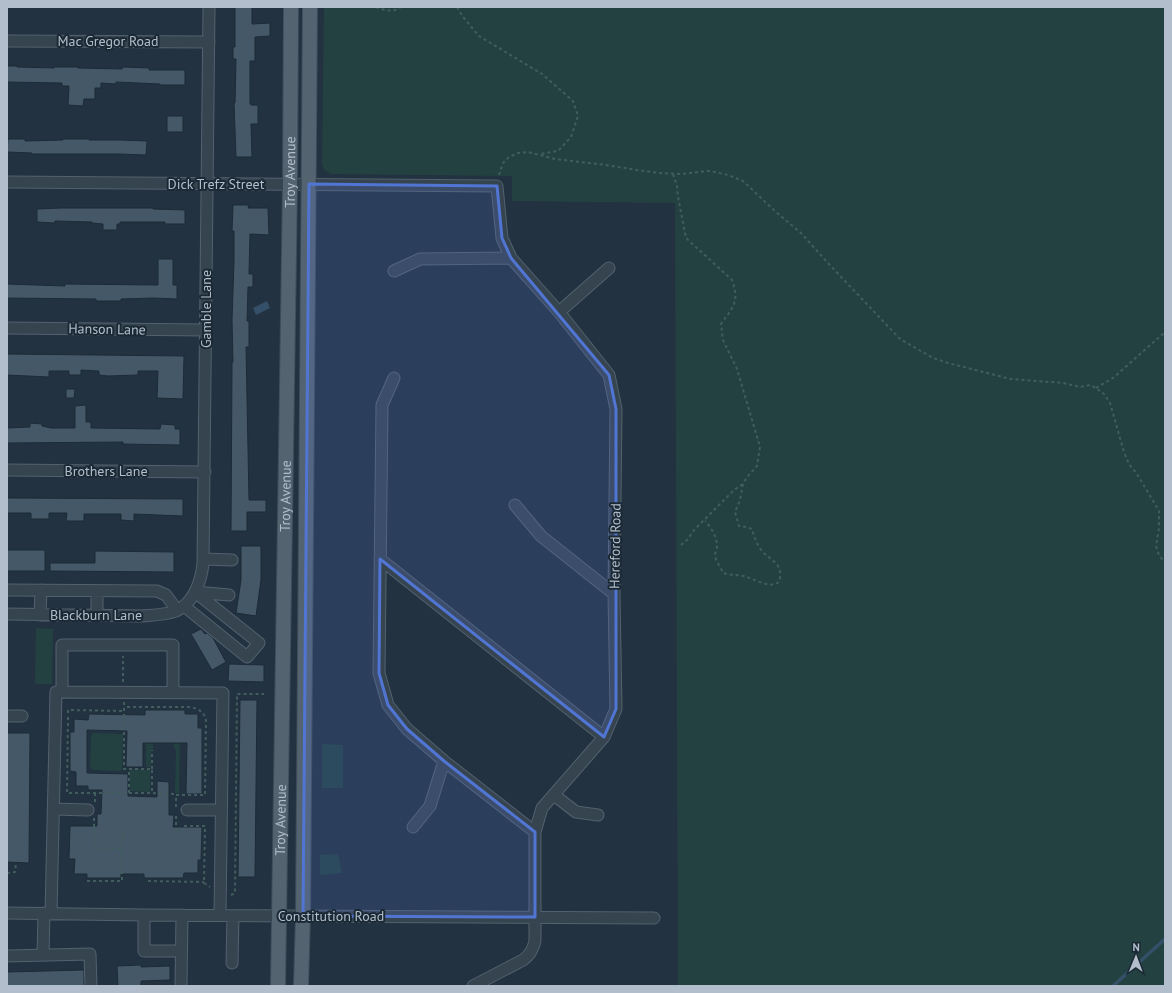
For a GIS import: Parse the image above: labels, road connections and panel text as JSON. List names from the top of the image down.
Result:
{
  "streets": {
    "main road": ["Troy Avenue"],
    "street": [
      "Mac Gregor Road",
      "Dick Trefz Street",
      "Gamble Lane",
      "Hanson Lane",
      "Brothers Lane",
      "Hereford Road",
      "Blackburn Lane",
      "Constitution Road"
    ]
  },
  "crossings": [
    ["Mac Gregor Road", "Gamble Lane"],
    ["Troy Avenue", "Dick Trefz Street"],
    ["Troy Avenue", "Constitution Road"],
    ["Dick Trefz Street", "Gamble Lane"],
    ["Dick Trefz Street", "Hereford Road"],
    ["Gamble Lane", "Hanson Lane"],
    ["Gamble Lane", "Brothers Lane"],
    ["Gamble Lane", "Blackburn Lane"],
    ["Hereford Road", "Constitution Road"]
  ],
  "north": "top"
}
